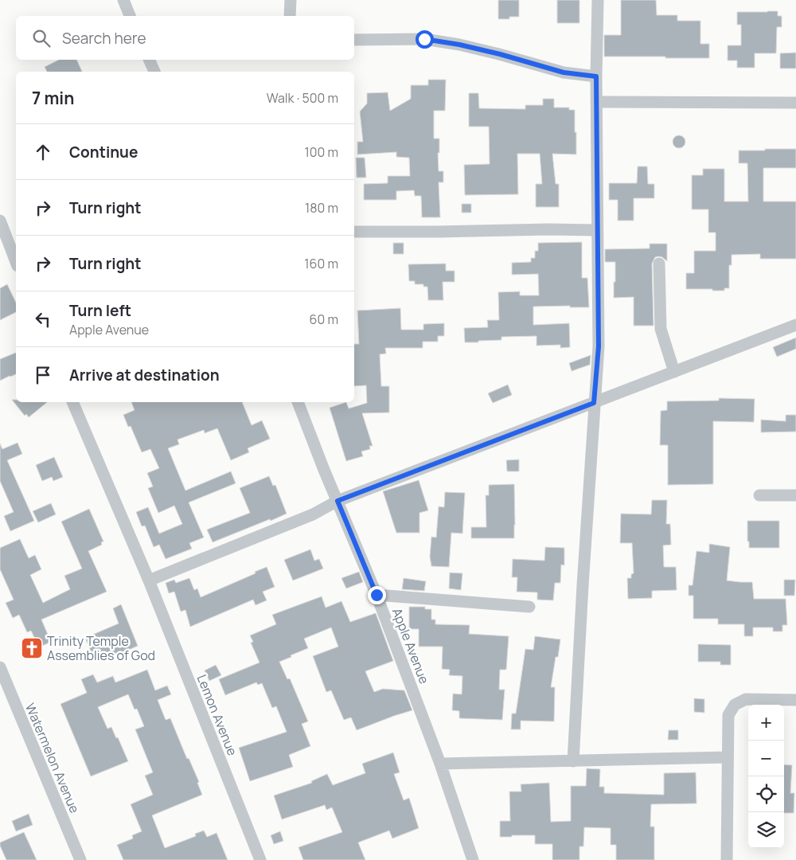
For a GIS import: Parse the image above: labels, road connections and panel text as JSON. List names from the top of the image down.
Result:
{
  "streets": {
    "street": ["Apple Avenue", "Lemon Avenue", "Watermelon Avenue"]
  },
  "places": {
    "church": ["Trinity Temple Assemblies of God"]
  },
  "page": {
    "search": "Search here",
    "heading": ["7 min", "Walk · 500 m"],
    "list": [
      ["Continue", "100 m"],
      ["Turn right", "180 m"],
      ["Turn right", "160 m"],
      ["Turn left", "Apple Avenue", "60 m"],
      "Arrive at destination"
    ],
    "map_buttons": ["+", "−"]
  }
}
